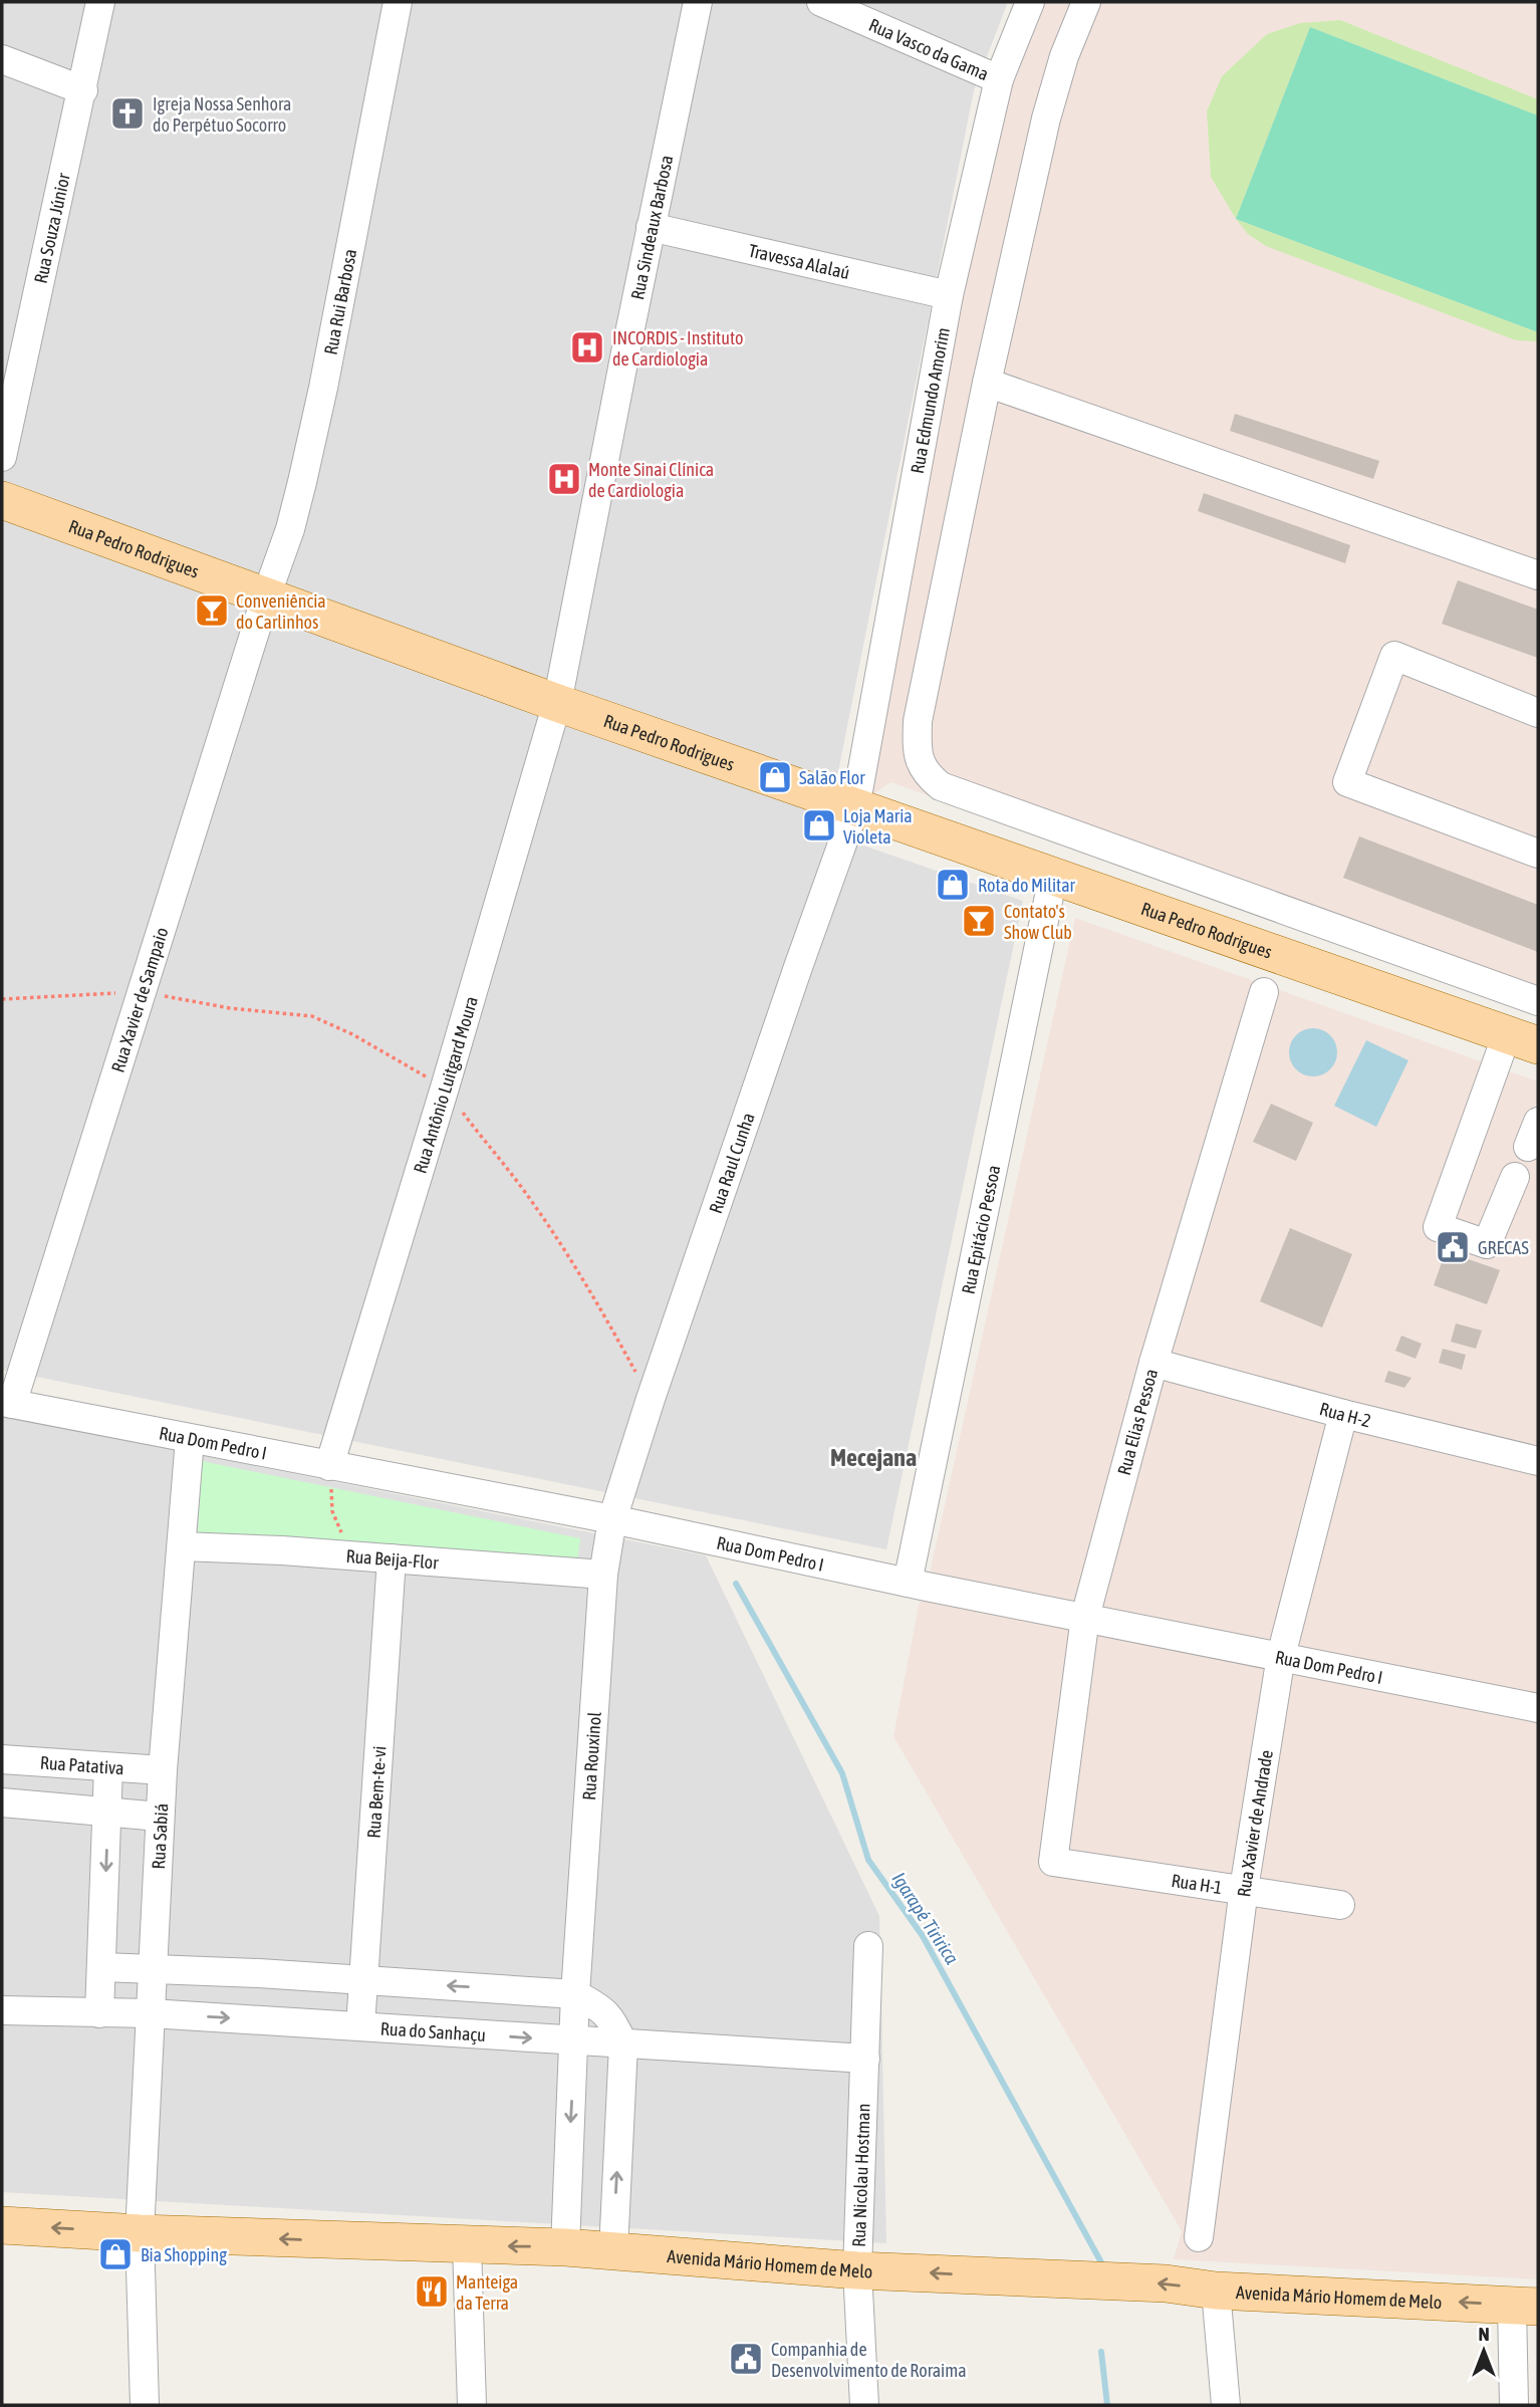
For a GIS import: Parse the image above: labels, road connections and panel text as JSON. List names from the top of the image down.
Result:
{
  "streets": {
    "main road": ["Rua Pedro Rodrigues", "Avenida Mário Homem de Melo"],
    "street": [
      "Rua Vasco da Gama",
      "Rua Sindeaux Barbosa",
      "Rua Souza Júnior",
      "Travessa Alalaú",
      "Rua Rui Barbosa",
      "Rua Edmundo Amorim",
      "Rua Xavier de Sampaio",
      "Rua Antônio Luitgard Moura",
      "Rua Raul Cunha",
      "Rua Epitácio Pessoa",
      "Rua H-2",
      "Rua Elias Pessoa",
      "Rua Dom Pedro I",
      "Rua Beija-Flor",
      "Rua Rouxinol",
      "Rua Patativa",
      "Rua Bem-te-vi",
      "Rua Xavier de Andrade",
      "Rua Sabiá",
      "Rua H-1",
      "Rua do Sanhaçu",
      "Rua Nicolau Hostman"
    ]
  },
  "crossings": [
    ["Rua Vasco da Gama", "Rua Edmundo Amorim"],
    ["Rua Sindeaux Barbosa", "Travessa Alalaú"],
    ["Rua Sindeaux Barbosa", "Rua Pedro Rodrigues"],
    ["Rua Sindeaux Barbosa", "Rua Antônio Luitgard Moura"],
    ["Travessa Alalaú", "Rua Edmundo Amorim"],
    ["Rua Rui Barbosa", "Rua Pedro Rodrigues"],
    ["Rua Rui Barbosa", "Rua Xavier de Sampaio"],
    ["Rua Edmundo Amorim", "Rua Pedro Rodrigues"],
    ["Rua Edmundo Amorim", "Rua Raul Cunha"],
    ["Rua Pedro Rodrigues", "Rua Xavier de Sampaio"],
    ["Rua Pedro Rodrigues", "Rua Antônio Luitgard Moura"],
    ["Rua Pedro Rodrigues", "Rua Raul Cunha"],
    ["Rua Pedro Rodrigues", "Rua Epitácio Pessoa"],
    ["Rua Xavier de Sampaio", "Rua Dom Pedro I"],
    ["Rua Antônio Luitgard Moura", "Rua Dom Pedro I"],
    ["Rua Raul Cunha", "Rua Dom Pedro I"],
    ["Rua Raul Cunha", "Rua Rouxinol"],
    ["Rua Epitácio Pessoa", "Rua Dom Pedro I"],
    ["Rua H-2", "Rua Elias Pessoa"],
    ["Rua H-2", "Rua Xavier de Andrade"],
    ["Rua Elias Pessoa", "Rua Dom Pedro I"],
    ["Rua Elias Pessoa", "Rua H-1"],
    ["Rua Dom Pedro I", "Rua Rouxinol"],
    ["Rua Dom Pedro I", "Rua Xavier de Andrade"],
    ["Rua Dom Pedro I", "Rua Sabiá"],
    ["Rua Beija-Flor", "Rua Rouxinol"],
    ["Rua Beija-Flor", "Rua Bem-te-vi"],
    ["Rua Beija-Flor", "Rua Sabiá"],
    ["Rua Rouxinol", "Rua do Sanhaçu"],
    ["Rua Rouxinol", "Avenida Mário Homem de Melo"],
    ["Rua Patativa", "Rua Sabiá"],
    ["Rua Bem-te-vi", "Rua do Sanhaçu"],
    ["Rua Xavier de Andrade", "Rua H-1"],
    ["Rua Sabiá", "Rua do Sanhaçu"],
    ["Rua Sabiá", "Avenida Mário Homem de Melo"],
    ["Rua do Sanhaçu", "Rua Nicolau Hostman"],
    ["Rua Nicolau Hostman", "Avenida Mário Homem de Melo"]
  ],
  "one_way": ["Avenida Mário Homem de Melo"],
  "districts": ["Mecejana"],
  "water": ["Igarapé Tiririca"],
  "places": {
    "church": ["Igreja Nossa Senhora do Perpétuo Socorro"],
    "hospital": ["INCORDIS - Instituto de Cardiologia", "Monte Sinai Clínica de Cardiologia"],
    "bar": ["Conveniência do Carlinhos", "Contato's Show Club"],
    "shop": [
      "Salão Flor",
      "Loja Maria Violeta",
      "Rota do Militar",
      "Bia Shopping"
    ],
    "public building": ["GRECAS", "Companhia de Desenvolvimento de Roraima"],
    "restaurant": ["Manteiga da Terra"]
  },
  "north": "top"
}
